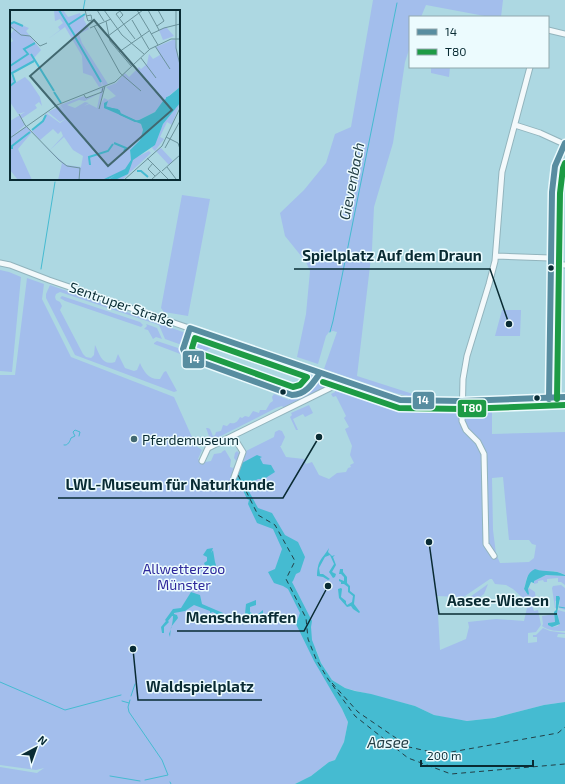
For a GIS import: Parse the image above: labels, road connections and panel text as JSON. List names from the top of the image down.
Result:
{
  "streets": {
    "street": ["Sentruper Straße"]
  },
  "water": ["Gievenbach", "Aasee"],
  "parks": ["Allwetterzoo Münster"],
  "places": [
    "Spielplatz Auf dem Draun",
    "LWL-Museum für Naturkunde",
    "Pferdemuseum",
    "Aasee-Wiesen",
    "Menschenaffen",
    "Waldspielplatz"
  ],
  "lines": ["transit line 14", "transit line T80"],
  "legend": ["14", "T80"],
  "scale_bar": "200 m",
  "north": "top right"
}
